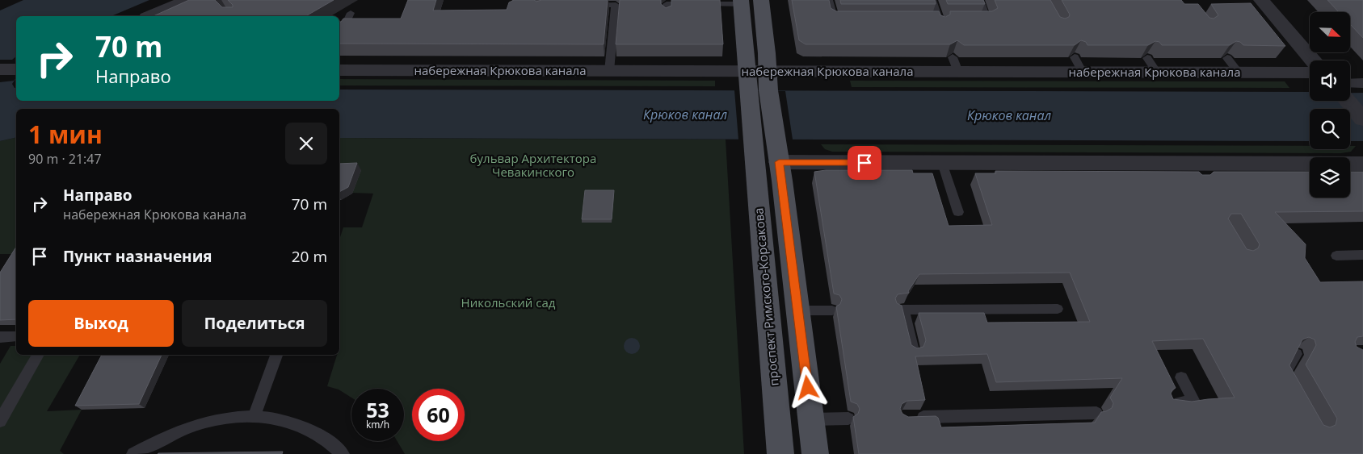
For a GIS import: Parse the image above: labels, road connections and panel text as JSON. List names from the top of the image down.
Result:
{
  "streets": {
    "main road": ["проспект Римского-Корсакова"],
    "street": ["набережная Крюкова канала"]
  },
  "water": ["Крюков канал"],
  "parks": ["бульвар Архитектора Чевакинского", "Никольский сад"],
  "north": "bottom right",
  "page": {
    "turn": ["70 m", "Направо"],
    "heading": ["1 мин", "90 m · 21:47"],
    "list": [
      {
        "name": "Направо",
        "note": "набережная Крюкова канала",
        "value": "70 m"
      },
      {
        "name": "Пункт назначения",
        "value": "20 m"
      }
    ],
    "buttons": ["Выход", "Поделиться"],
    "speed": "53 km/h",
    "limit": "60"
  }
}
